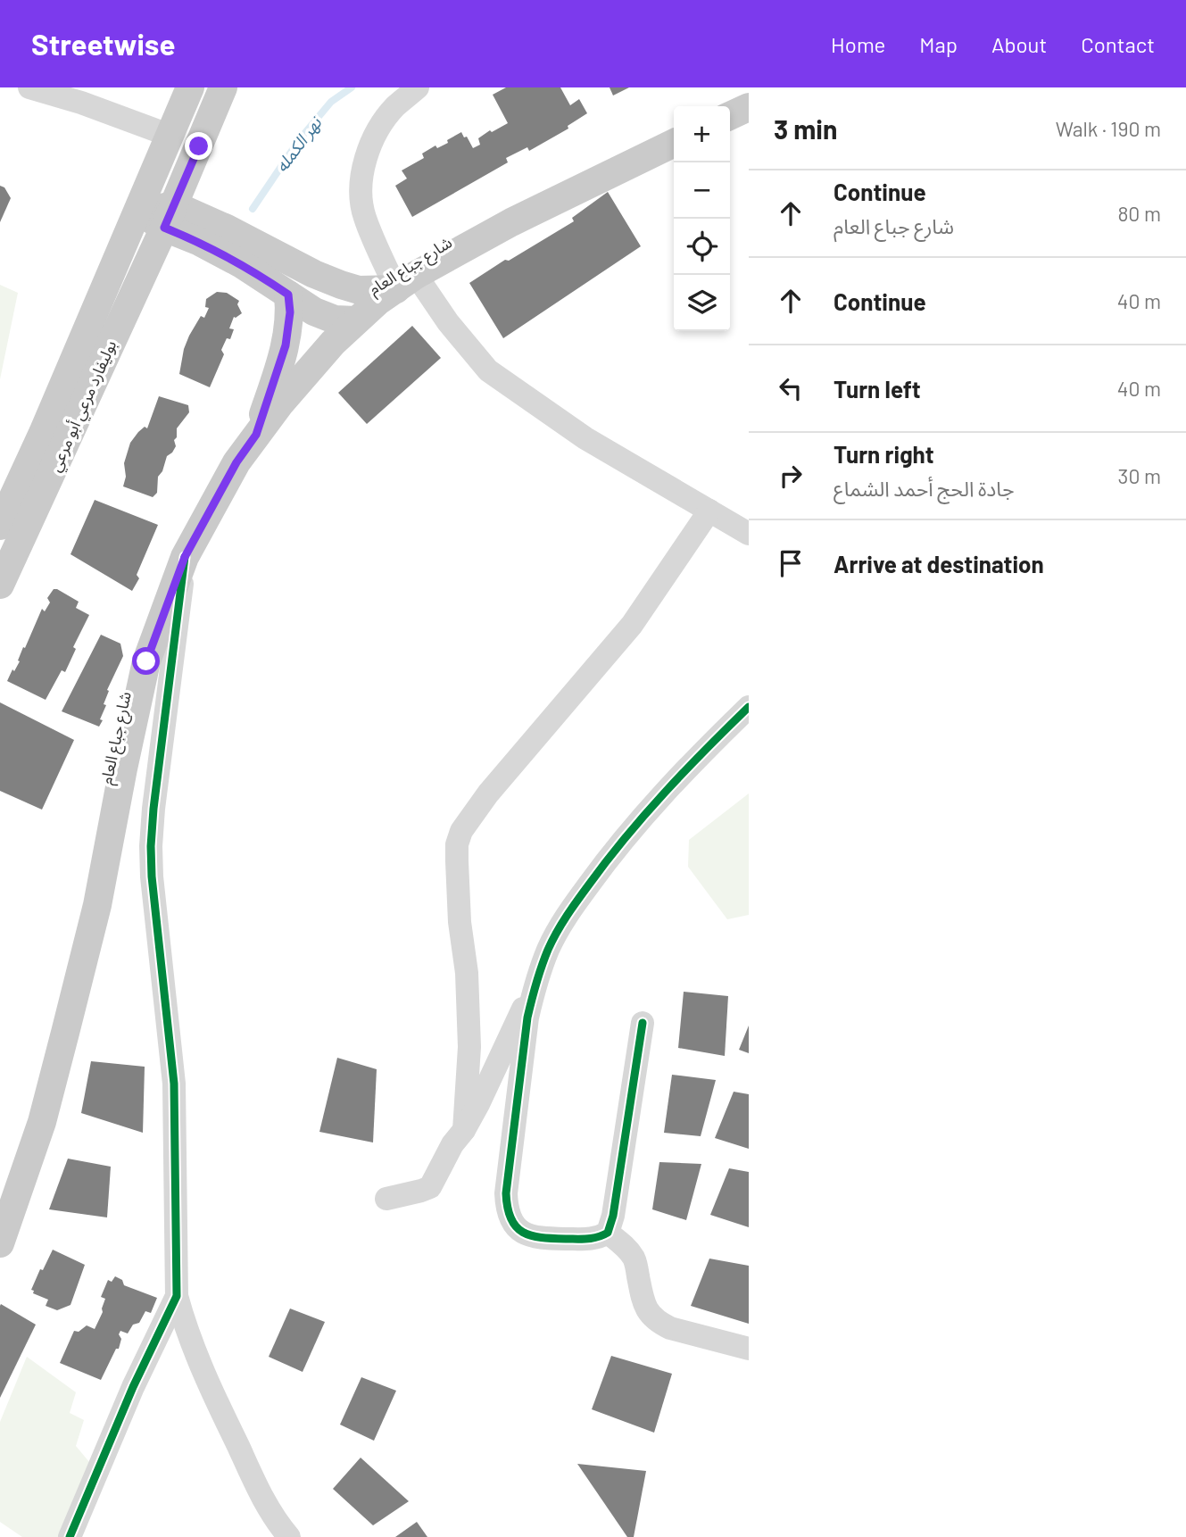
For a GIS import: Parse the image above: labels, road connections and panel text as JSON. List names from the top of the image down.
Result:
{
  "streets": {
    "main road": ["شارع جباع العام", "بوليفارد مرعي أبو مرعي"]
  },
  "water": ["نهر الكمله"],
  "page": {
    "header": "Streetwise",
    "nav": [
      "Home",
      "Map",
      "About",
      "Contact"
    ],
    "heading": ["3 min", "Walk · 190 m"],
    "map_buttons": ["+", "−"],
    "list": [
      ["Continue", "شارع جباع العام", "80 m"],
      ["Continue", "40 m"],
      ["Turn left", "40 m"],
      ["Turn right", "جادة الحج أحمد الشماع", "30 m"],
      "Arrive at destination"
    ]
  }
}
